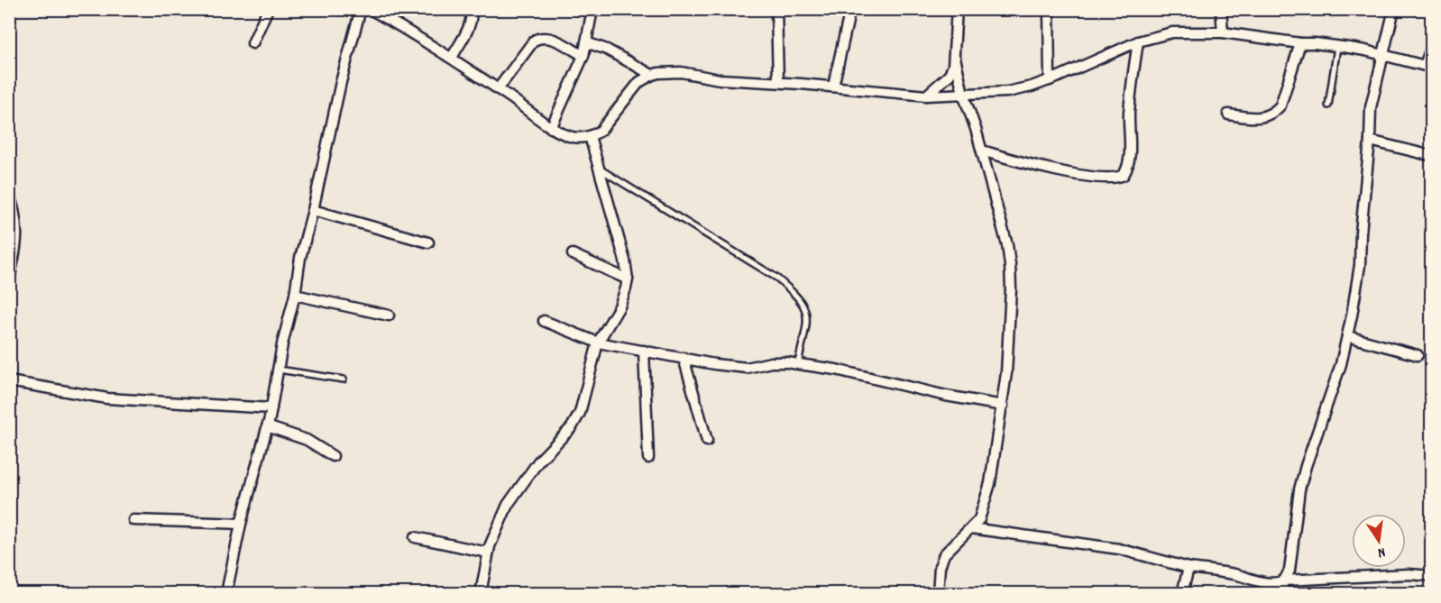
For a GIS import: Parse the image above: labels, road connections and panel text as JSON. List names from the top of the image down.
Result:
{
  "north": "bottom"
}
